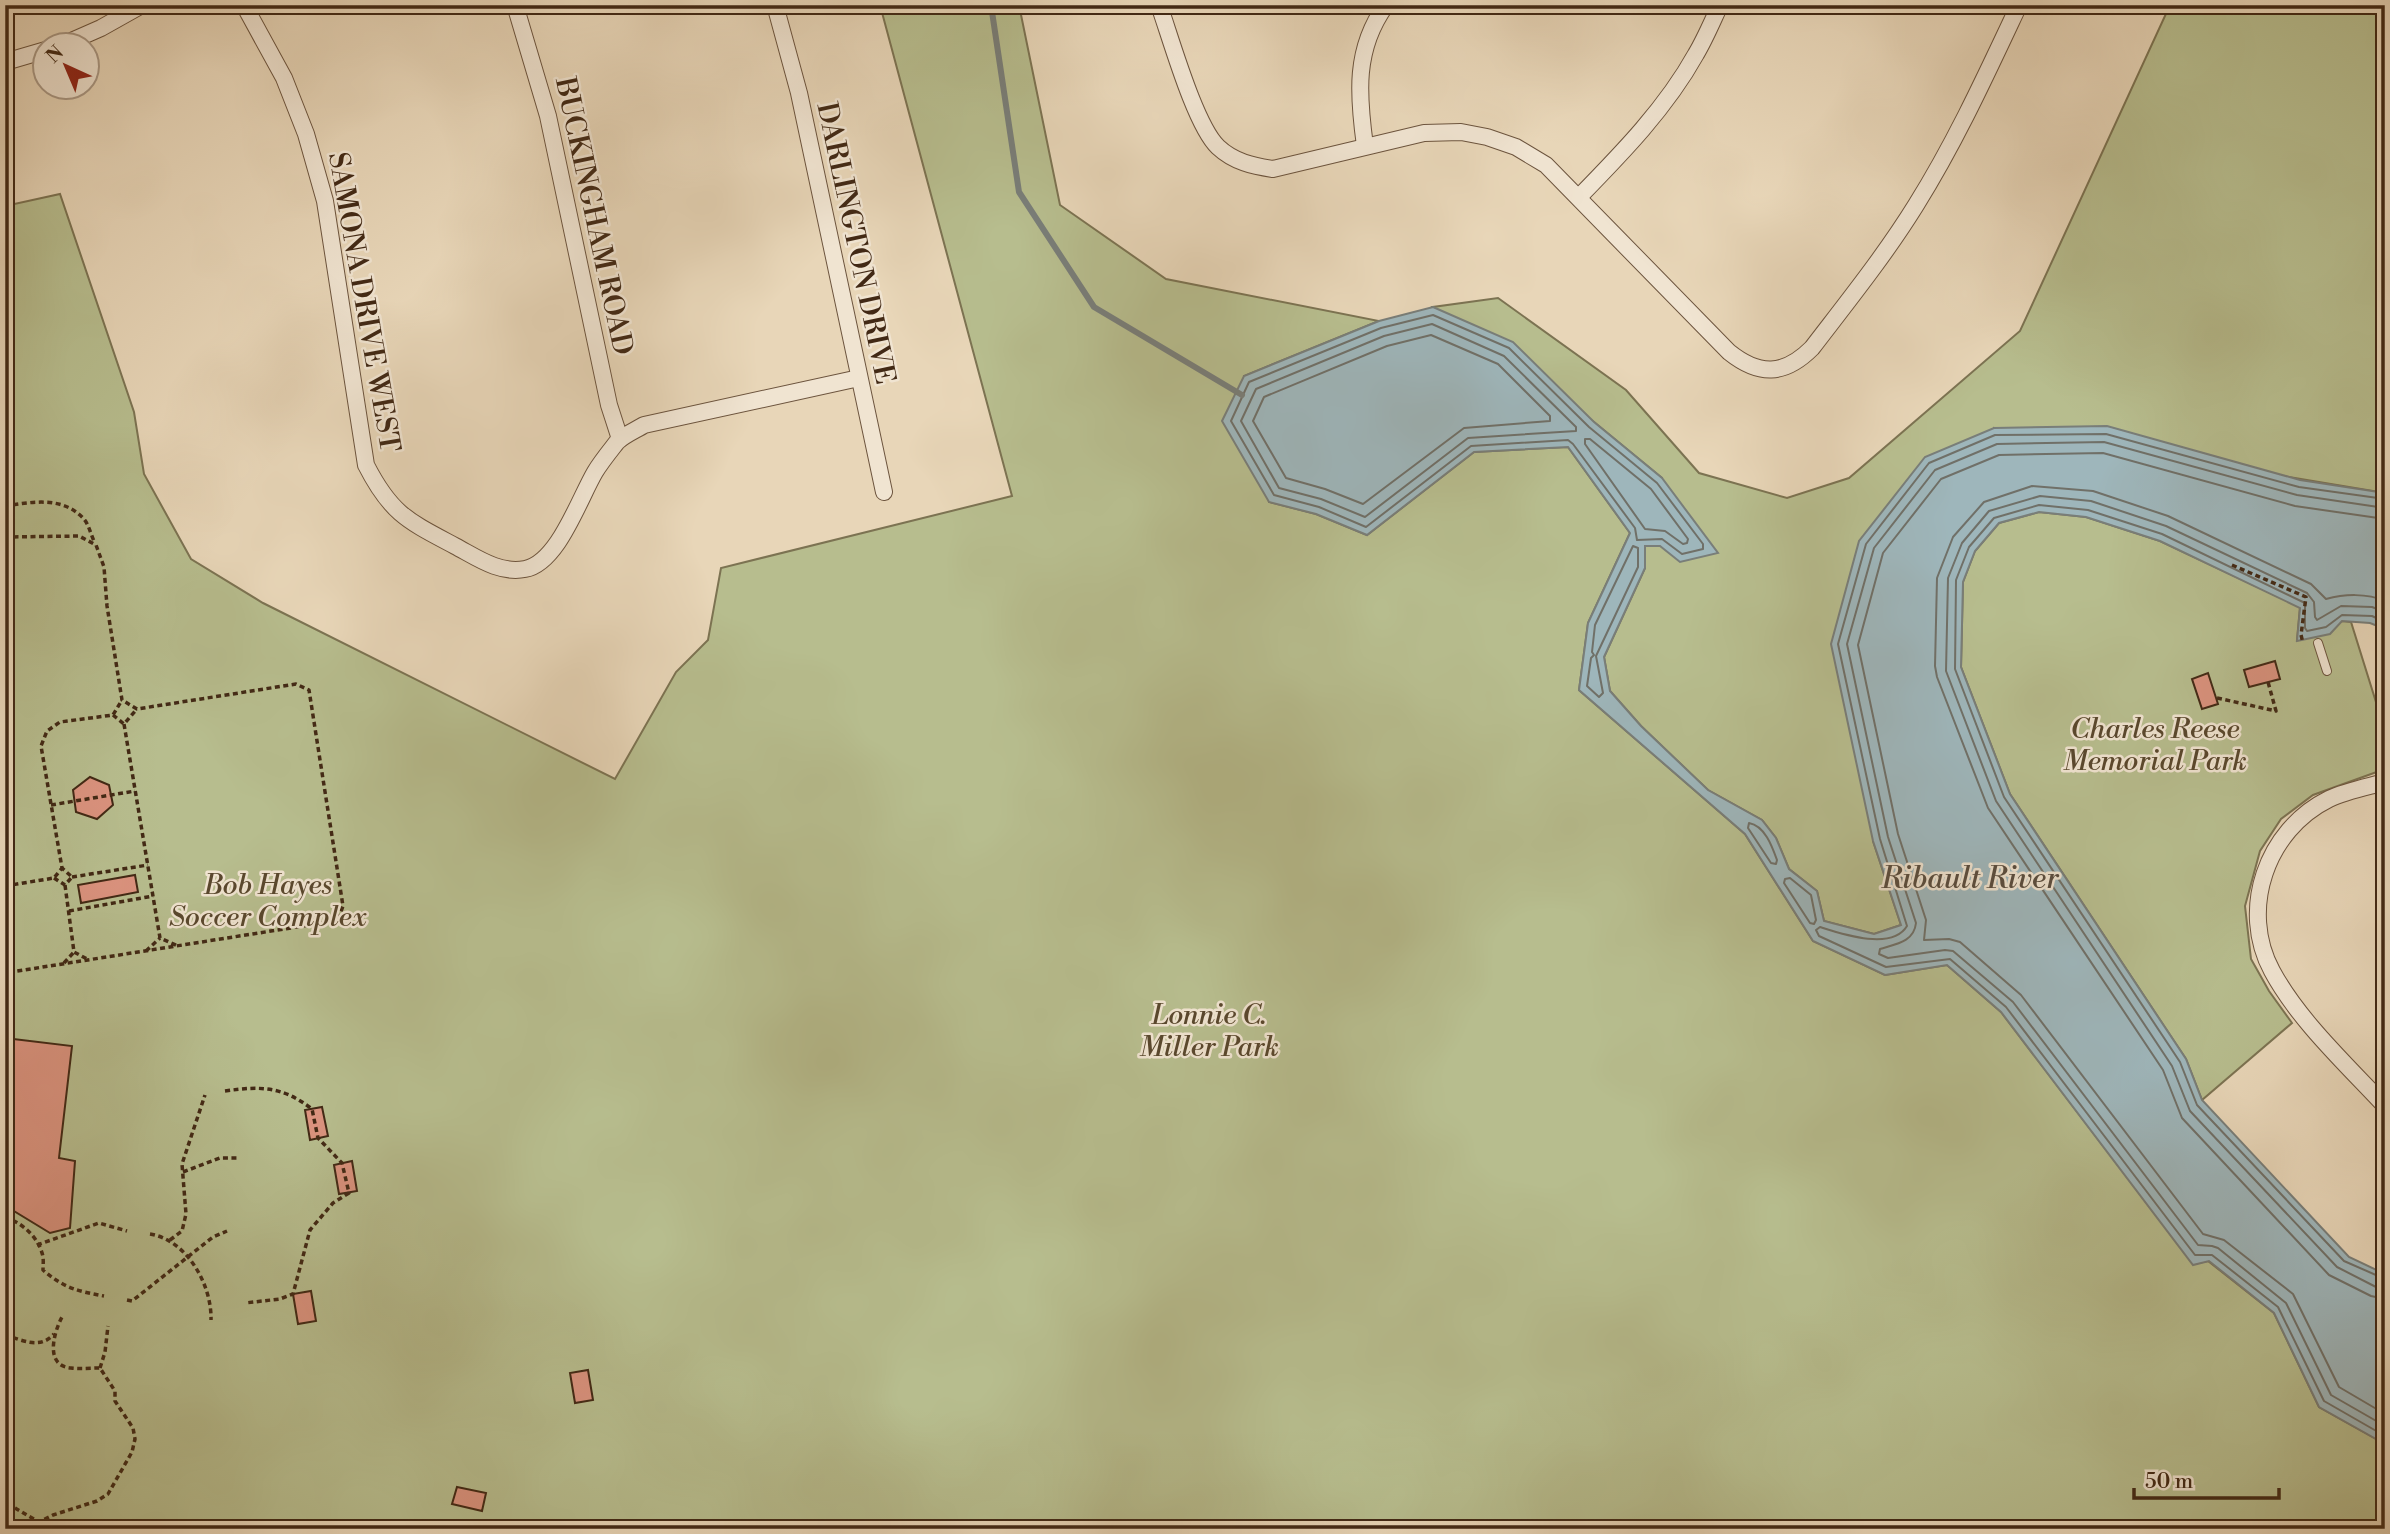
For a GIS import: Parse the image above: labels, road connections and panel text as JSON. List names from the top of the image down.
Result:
{
  "streets": {
    "street": ["BUCKINGHAM ROAD", "DARLINGTON DRIVE", "SAMONA DRIVE WEST"]
  },
  "crossings": [
    ["BUCKINGHAM ROAD", "SAMONA DRIVE WEST"]
  ],
  "water": ["Ribault River"],
  "parks": ["Charles Reese Memorial Park", "Bob Hayes Soccer Complex", "Lonnie C. Miller Park"],
  "scale_bar": "50 m",
  "north": "top left"
}
